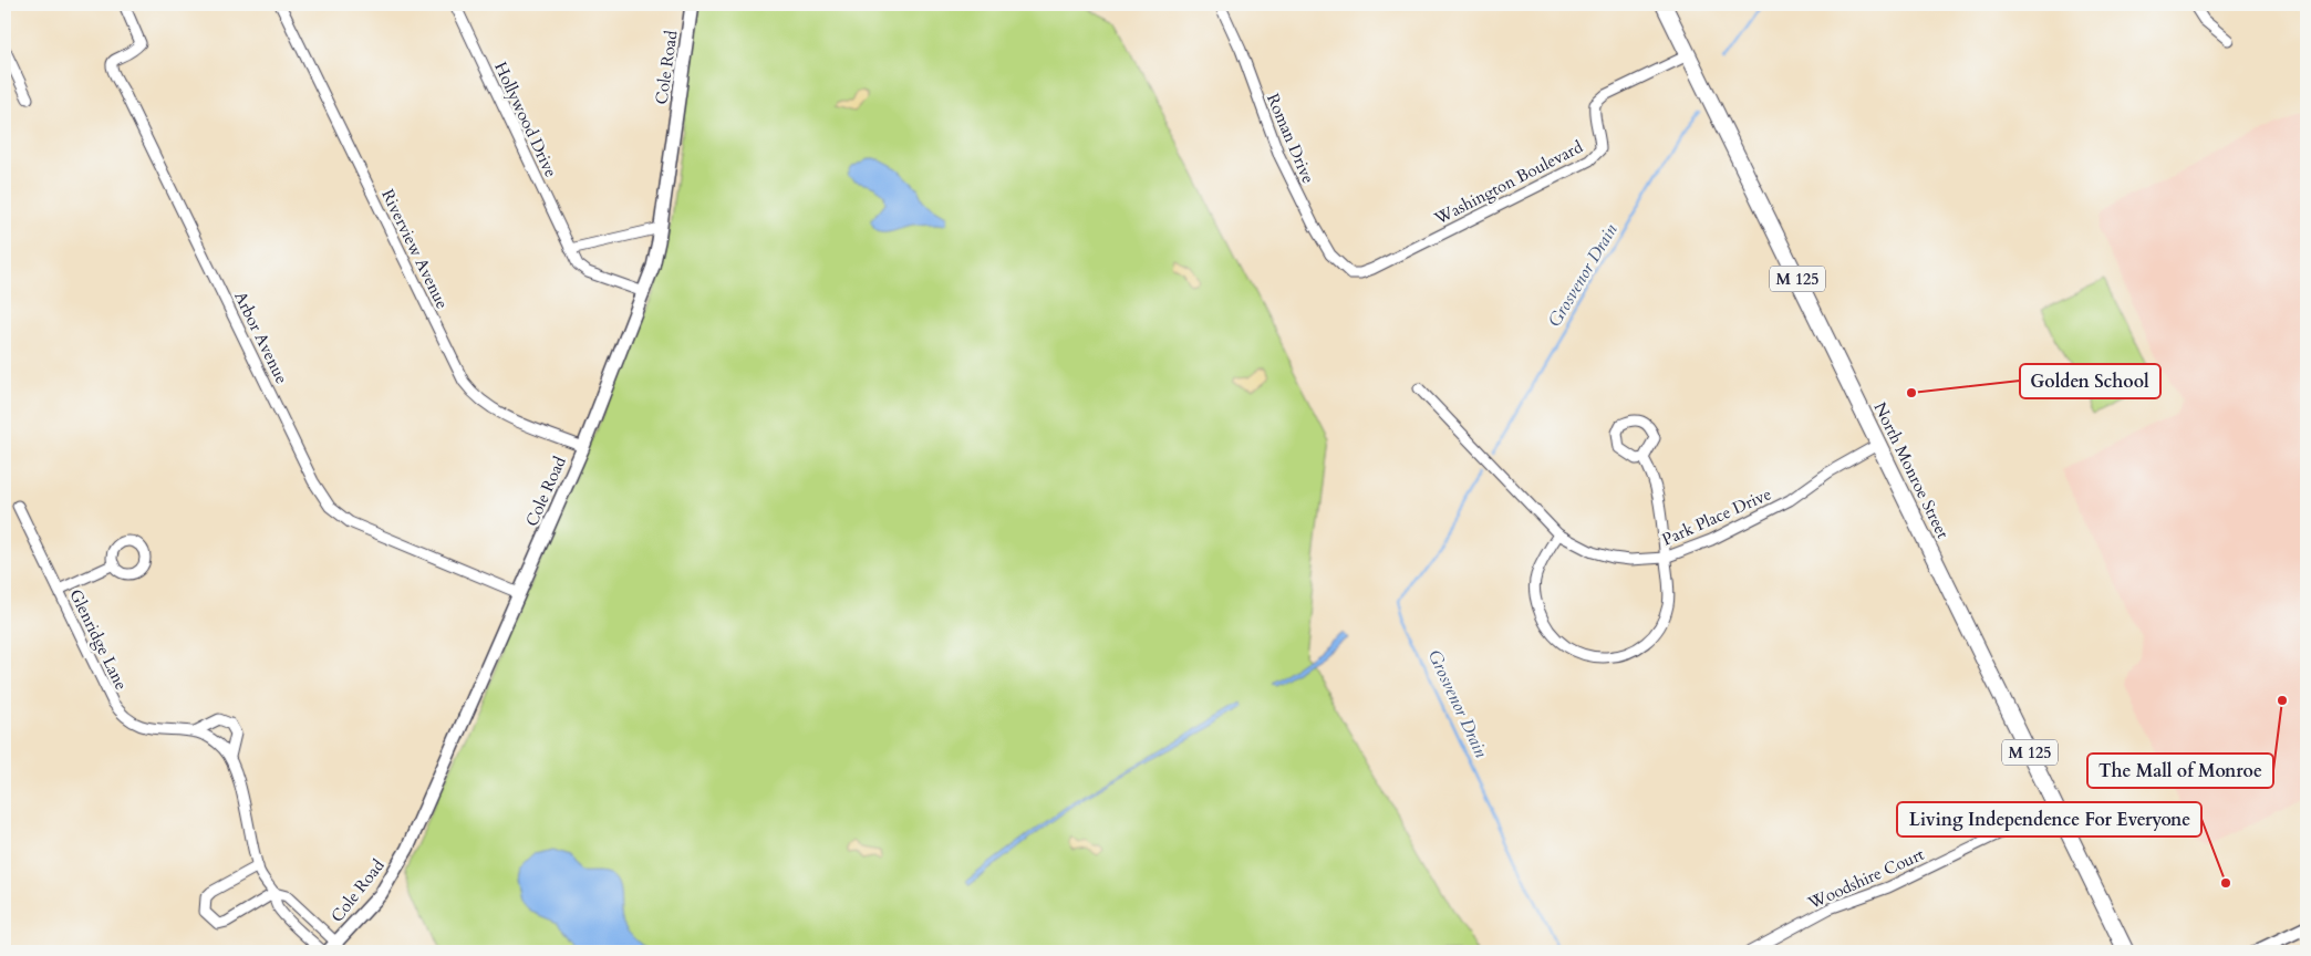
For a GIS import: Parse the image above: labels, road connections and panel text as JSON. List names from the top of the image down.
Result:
{
  "streets": {
    "main road": ["M 125", "North Monroe Street"],
    "street": [
      "Cole Road",
      "Hollywood Drive",
      "Roman Drive",
      "Washington Boulevard",
      "Riverview Avenue",
      "Arbor Avenue",
      "Park Place Drive",
      "Glenridge Lane",
      "Woodshire Court"
    ]
  },
  "crossings": [
    ["Cole Road", "Hollywood Drive"],
    ["Cole Road", "Riverview Avenue"],
    ["Cole Road", "Arbor Avenue"],
    ["Cole Road", "Glenridge Lane"],
    ["Roman Drive", "Washington Boulevard"],
    ["Washington Boulevard", "North Monroe Street"],
    ["North Monroe Street", "Park Place Drive"],
    ["North Monroe Street", "Woodshire Court"]
  ],
  "water": ["Grosvenor Drain"],
  "places": ["Golden School", "The Mall of Monroe", "Living Independence For Everyone"]
}
